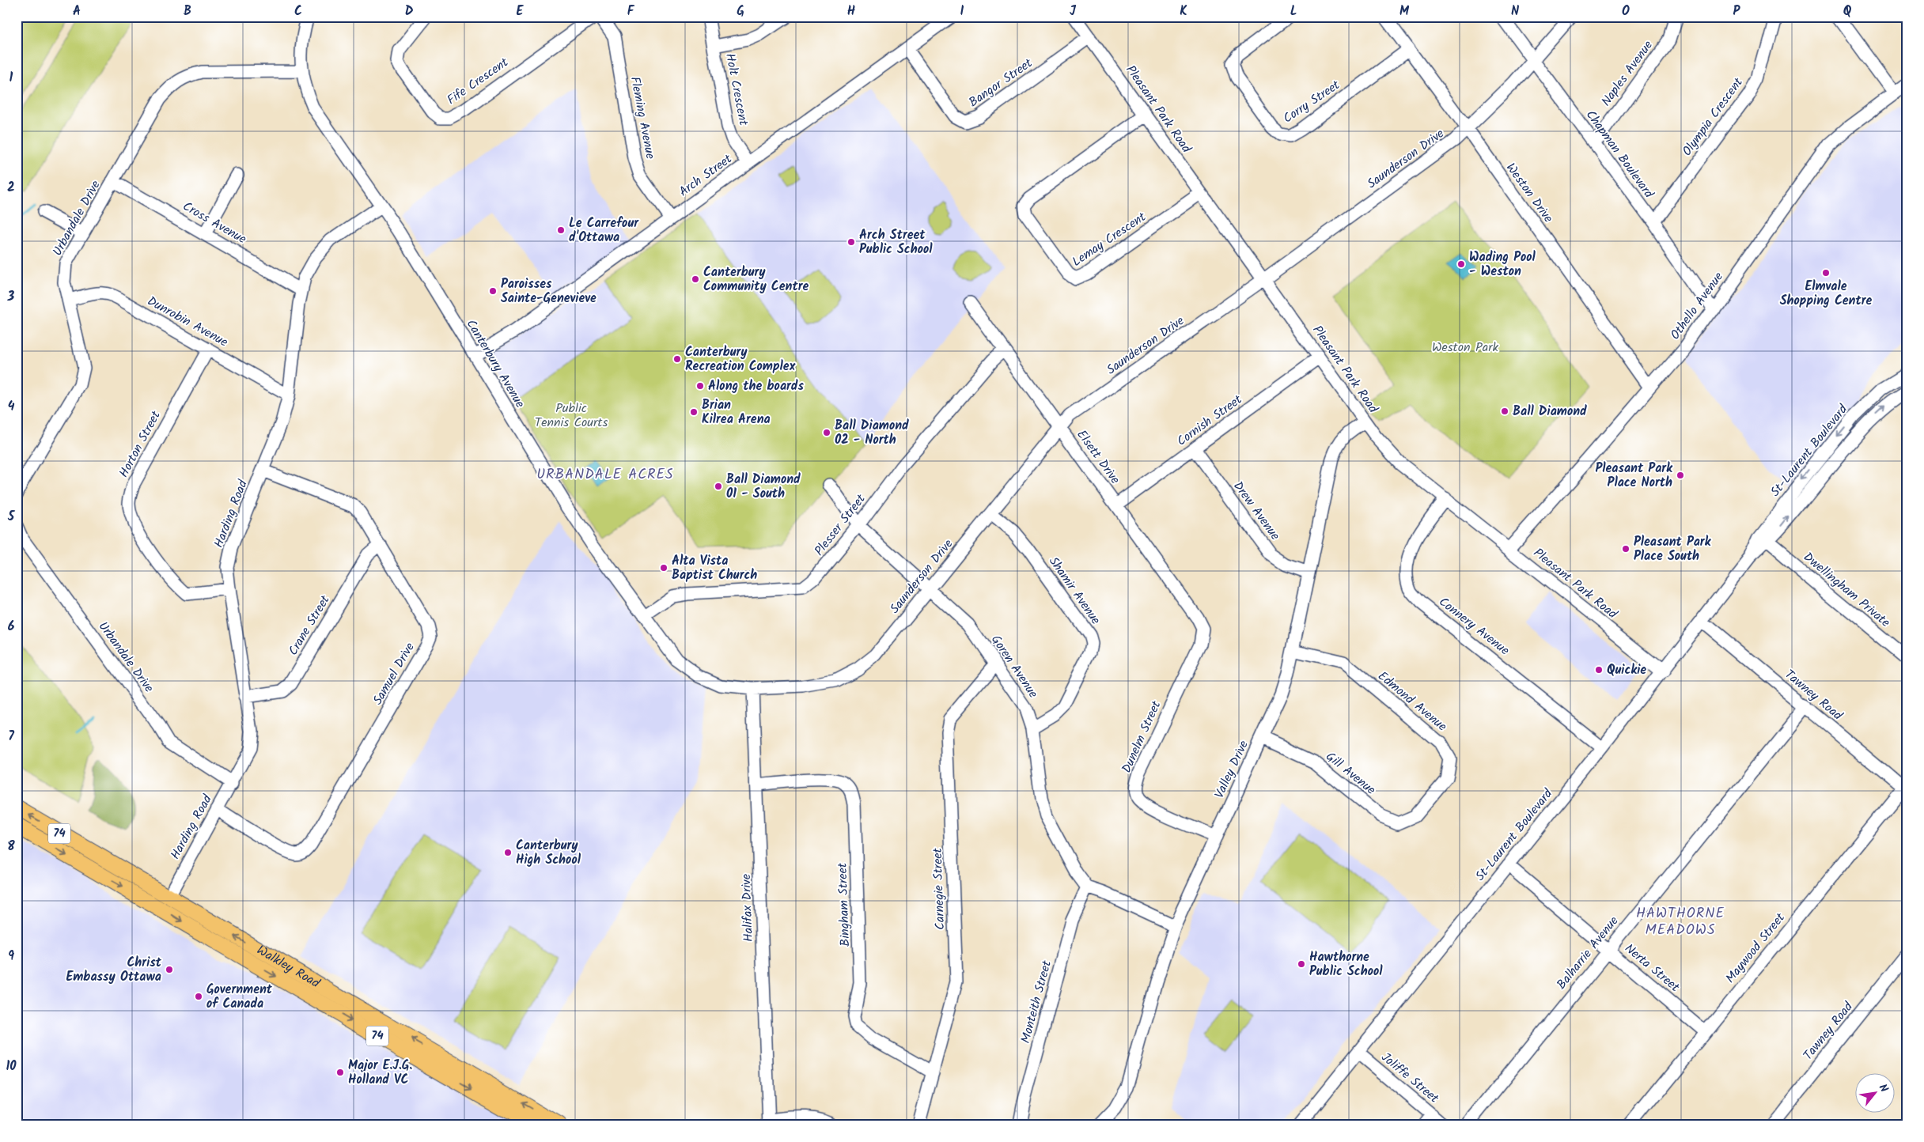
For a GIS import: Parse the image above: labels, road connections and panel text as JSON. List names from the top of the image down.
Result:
{
  "streets": {
    "main road": ["74", "Walkley Road"],
    "street": [
      "Naples Avenue",
      "Fife Crescent",
      "Bangor Street",
      "Holt Crescent",
      "Corry Street",
      "Pleasant Park Road",
      "Olympia Crescent",
      "Fleming Avenue",
      "Chapman Boulevard",
      "Saunderson Drive",
      "Arch Street",
      "Weston Drive",
      "Urbandale Drive",
      "Cross Avenue",
      "Lemay Crescent",
      "Othello Avenue",
      "Dunrobin Avenue",
      "Canterbury Avenue",
      "Cornish Street",
      "Horton Street",
      "St-Laurent Boulevard",
      "Elsett Drive",
      "Drew Avenue",
      "Harding Road",
      "Plesser Street",
      "Dwellingham Private",
      "Shamir Avenue",
      "Crane Street",
      "Connery Avenue",
      "Goren Avenue",
      "Samuel Drive",
      "Tawney Road",
      "Edmond Avenue",
      "Dunelm Street",
      "Valley Drive",
      "Gill Avenue",
      "Carnegie Street",
      "Bingham Street",
      "Halifax Drive",
      "Maywood Street",
      "Balharrie Avenue",
      "Nerta Street",
      "Monteith Street",
      "Joliffe Street"
    ]
  },
  "crossings": [
    ["Naples Avenue", "Chapman Boulevard"],
    ["Bangor Street", "Pleasant Park Road"],
    ["Bangor Street", "Arch Street"],
    ["Holt Crescent", "Arch Street"],
    ["Corry Street", "Weston Drive"],
    ["Pleasant Park Road", "Saunderson Drive"],
    ["Pleasant Park Road", "Lemay Crescent"],
    ["Pleasant Park Road", "Othello Avenue"],
    ["Pleasant Park Road", "Cornish Street"],
    ["Pleasant Park Road", "St-Laurent Boulevard"],
    ["Pleasant Park Road", "Connery Avenue"],
    ["Pleasant Park Road", "Valley Drive"],
    ["Olympia Crescent", "Chapman Boulevard"],
    ["Fleming Avenue", "Arch Street"],
    ["Chapman Boulevard", "Saunderson Drive"],
    ["Chapman Boulevard", "Othello Avenue"],
    ["Saunderson Drive", "Weston Drive"],
    ["Saunderson Drive", "Canterbury Avenue"],
    ["Saunderson Drive", "Elsett Drive"],
    ["Saunderson Drive", "Shamir Avenue"],
    ["Saunderson Drive", "Goren Avenue"],
    ["Saunderson Drive", "Halifax Drive"],
    ["Arch Street", "Canterbury Avenue"],
    ["Weston Drive", "Othello Avenue"],
    ["Urbandale Drive", "Cross Avenue"],
    ["Urbandale Drive", "Dunrobin Avenue"],
    ["Urbandale Drive", "Canterbury Avenue"],
    ["Urbandale Drive", "Harding Road"],
    ["Cross Avenue", "Harding Road"],
    ["Dunrobin Avenue", "Horton Street"],
    ["Dunrobin Avenue", "Harding Road"],
    ["Canterbury Avenue", "Harding Road"],
    ["Canterbury Avenue", "Plesser Street"],
    ["Canterbury Avenue", "Halifax Drive"],
    ["Cornish Street", "Elsett Drive"],
    ["Cornish Street", "Drew Avenue"],
    ["Horton Street", "Harding Road"],
    ["St-Laurent Boulevard", "Dwellingham Private"],
    ["St-Laurent Boulevard", "Connery Avenue"],
    ["St-Laurent Boulevard", "Tawney Road"],
    ["St-Laurent Boulevard", "Nerta Street"],
    ["St-Laurent Boulevard", "Joliffe Street"],
    ["Elsett Drive", "Plesser Street"],
    ["Elsett Drive", "Dunelm Street"],
    ["Drew Avenue", "Valley Drive"],
    ["Harding Road", "Crane Street"],
    ["Harding Road", "Samuel Drive"],
    ["Harding Road", "Walkley Road"],
    ["Plesser Street", "Goren Avenue"],
    ["Shamir Avenue", "Goren Avenue"],
    ["Crane Street", "Samuel Drive"],
    ["Goren Avenue", "Carnegie Street"],
    ["Goren Avenue", "Monteith Street"],
    ["Tawney Road", "Maywood Street"],
    ["Tawney Road", "Balharrie Avenue"],
    ["Edmond Avenue", "Valley Drive"],
    ["Edmond Avenue", "Gill Avenue"],
    ["Dunelm Street", "Valley Drive"],
    ["Valley Drive", "Gill Avenue"],
    ["Carnegie Street", "Bingham Street"],
    ["Bingham Street", "Halifax Drive"],
    ["Maywood Street", "Nerta Street"],
    ["Balharrie Avenue", "Nerta Street"]
  ],
  "districts": ["URBANDALE ACRES", "HAWTHORNE MEADOWS"],
  "parks": ["Weston Park", "Public Tennis Courts"],
  "places": [
    "Le Carrefour d'Ottawa",
    "Arch Street Public School",
    "Wading Pool - Weston",
    "Elmvale Shopping Centre",
    "Canterbury Community Centre",
    "Paroisses Sainte-Genevieve",
    "Canterbury Recreation Complex",
    "Along the boards",
    "Ball Diamond",
    "Brian Kilrea Arena",
    "Ball Diamond 02 - North",
    "Pleasant Park Place North",
    "Ball Diamond 01 - South",
    "Pleasant Park Place South",
    "Alta Vista Baptist Church",
    "Quickie",
    "Canterbury High School",
    "Hawthorne Public School",
    "Christ Embassy Ottawa",
    "Government of Canada",
    "Major E.J.G. Holland VC"
  ],
  "north": "top right",
  "grid": {
    "columns": [
      "A",
      "B",
      "C",
      "D",
      "E",
      "F",
      "G",
      "H",
      "I",
      "J",
      "K",
      "L",
      "M",
      "N",
      "O",
      "P",
      "Q"
    ],
    "rows": [
      "1",
      "2",
      "3",
      "4",
      "5",
      "6",
      "7",
      "8",
      "9",
      "10"
    ]
  }
}
